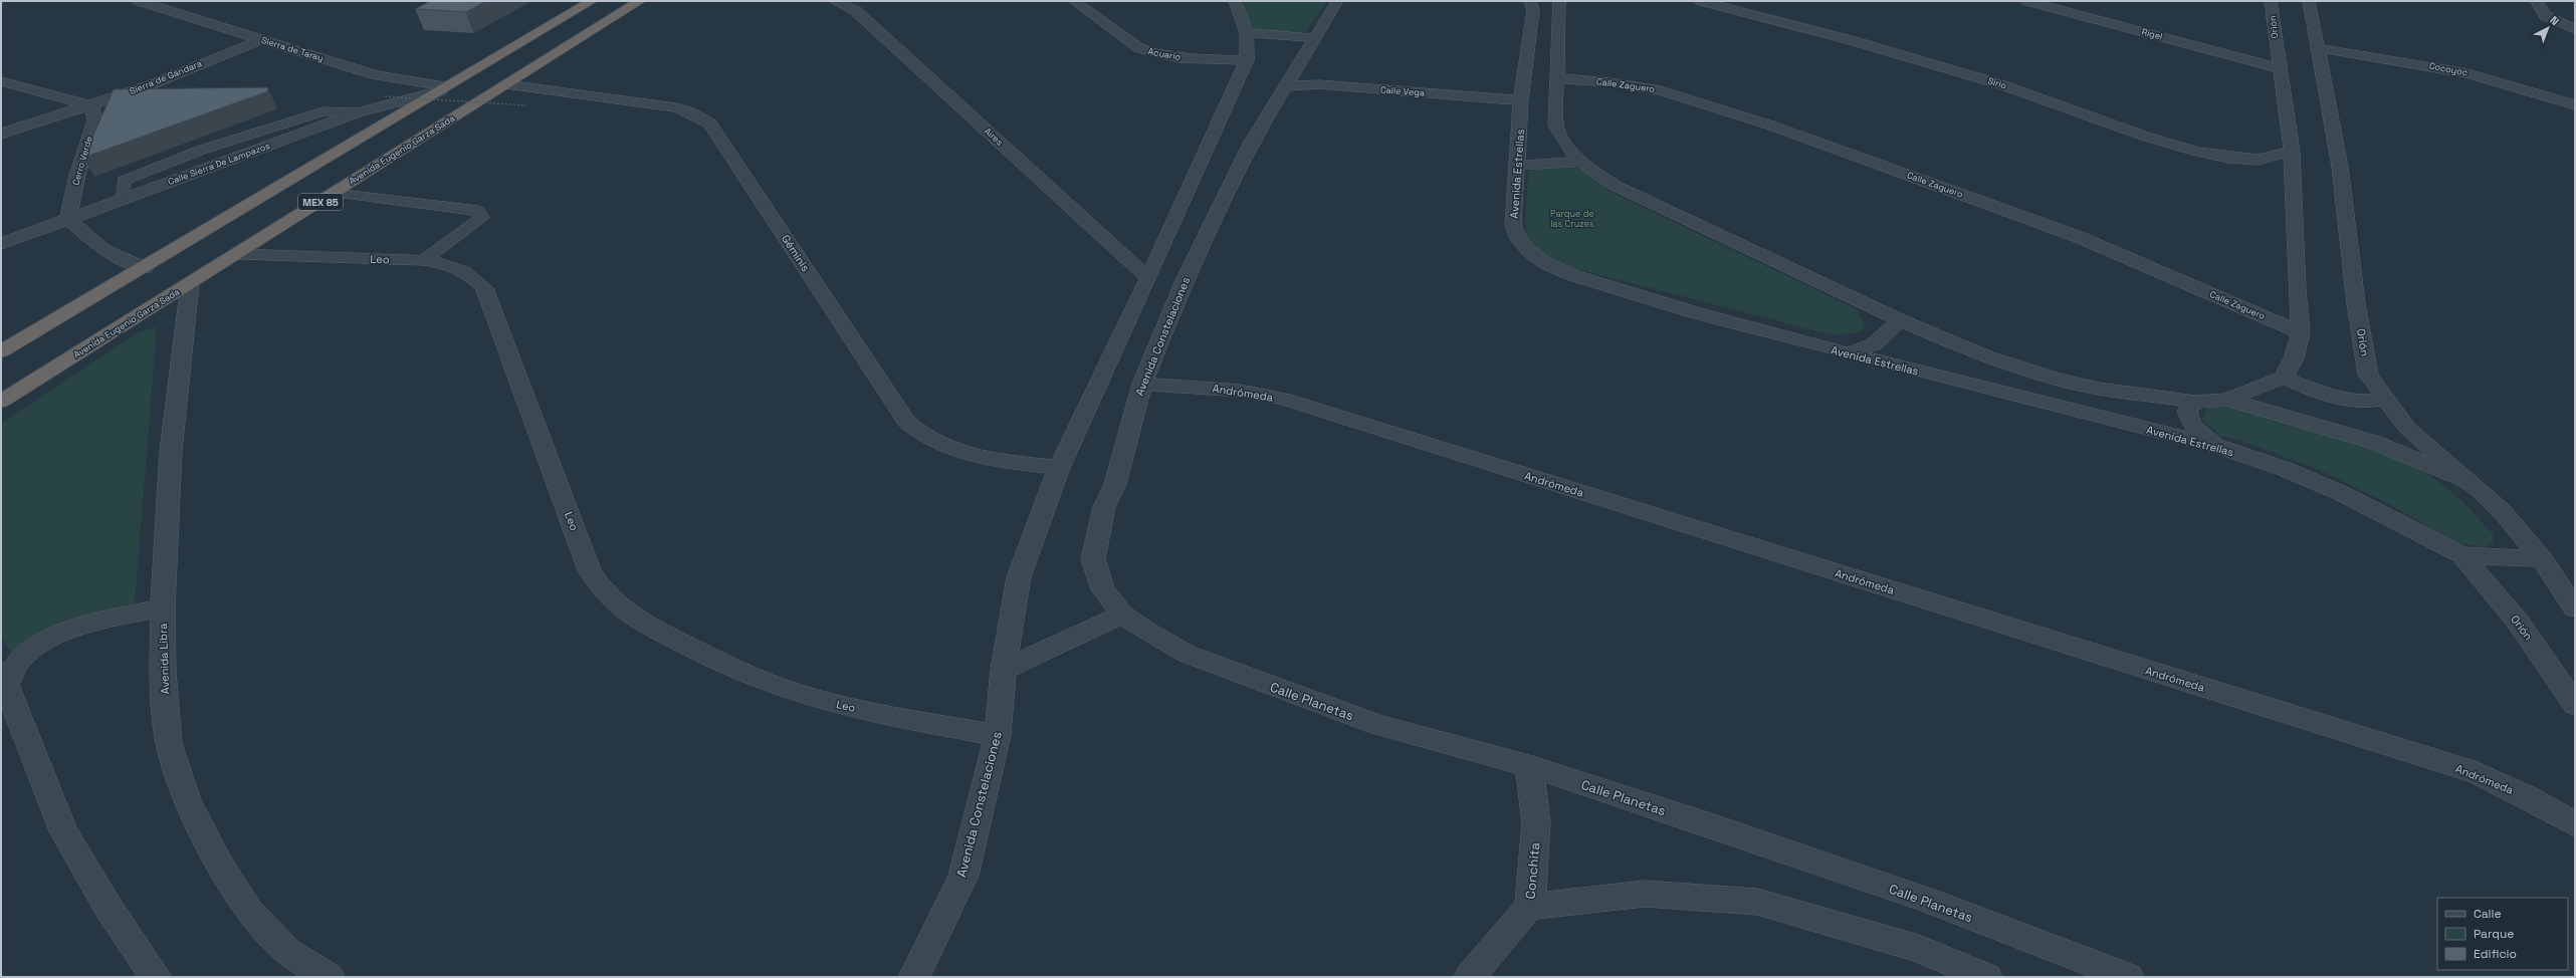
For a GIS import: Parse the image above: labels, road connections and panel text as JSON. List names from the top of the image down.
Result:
{
  "streets": {
    "highway": ["Avenida Eugenio Garza Sada", "MEX 85"],
    "street": [
      "Orión",
      "Rigel",
      "Sierra de Taray",
      "Acuario",
      "Cocoyoc",
      "Sierra de Gándara",
      "Sirio",
      "Calle Zaguero",
      "Calle Vega",
      "Aires",
      "Cerro Verde",
      "Calle Sierra De Lampazos",
      "Avenida Estrellas",
      "Géminis",
      "Leo",
      "Avenida Constelaciones",
      "Andrómeda",
      "Avenida Libra",
      "Calle Planetas",
      "Conchita"
    ]
  },
  "crossings": [
    ["Orión", "Rigel"],
    ["Orión", "Cocoyoc"],
    ["Orión", "Sirio"],
    ["Orión", "Calle Zaguero"],
    ["Orión", "Avenida Estrellas"],
    ["Sierra de Taray", "Sierra de Gándara"],
    ["Sierra de Taray", "Calle Sierra De Lampazos"],
    ["Sierra de Taray", "MEX 85"],
    ["Acuario", "Avenida Constelaciones"],
    ["Sierra de Gándara", "Cerro Verde"],
    ["Calle Vega", "Avenida Estrellas"],
    ["Calle Vega", "Avenida Constelaciones"],
    ["Aires", "Avenida Constelaciones"],
    ["Avenida Eugenio Garza Sada", "Géminis"],
    ["Avenida Eugenio Garza Sada", "Leo"],
    ["Avenida Eugenio Garza Sada", "Avenida Libra"],
    ["Cerro Verde", "Calle Sierra De Lampazos"],
    ["Calle Sierra De Lampazos", "MEX 85"],
    ["Géminis", "Avenida Constelaciones"],
    ["Leo", "Avenida Constelaciones"],
    ["Avenida Constelaciones", "Andrómeda"],
    ["Avenida Constelaciones", "Calle Planetas"],
    ["Calle Planetas", "Conchita"]
  ],
  "parks": ["Parque de las Cruzes"],
  "legend": ["Calle", "Parque", "Edificio"],
  "north": "top right"
}
